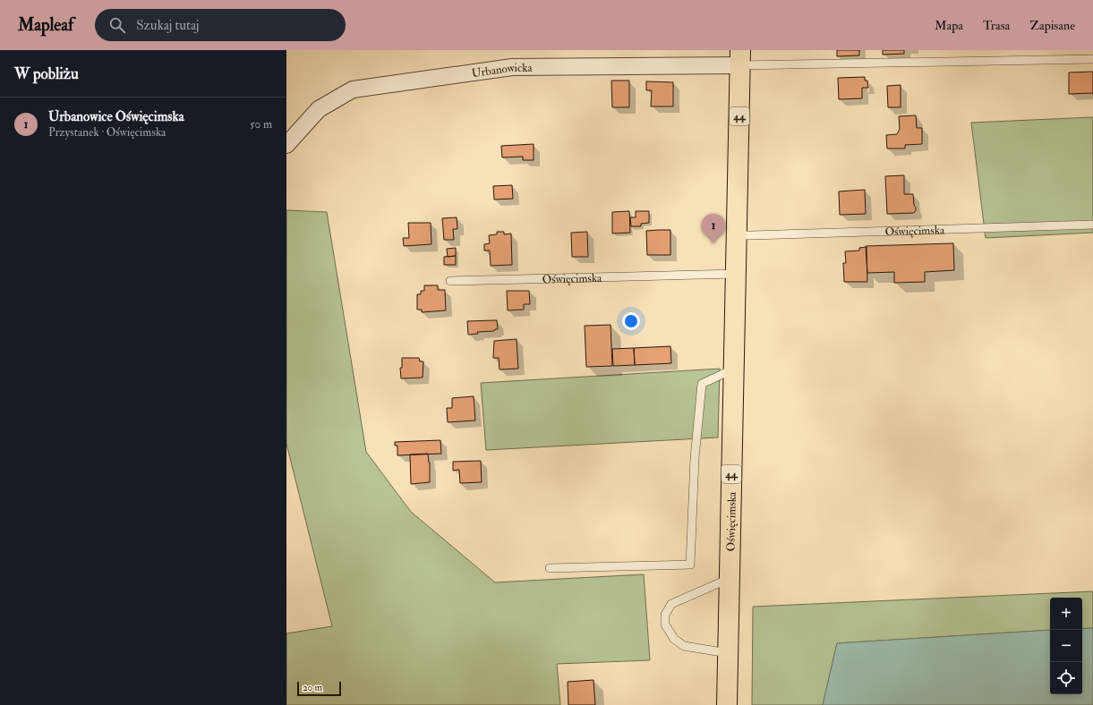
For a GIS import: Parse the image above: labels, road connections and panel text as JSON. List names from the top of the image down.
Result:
{
  "streets": {
    "highway": ["44", "Oświęcimska"],
    "street": ["Urbanowicka"]
  },
  "crossings": [
    ["Urbanowicka", "Oświęcimska"]
  ],
  "scale_bar": "20 m",
  "page": {
    "header": "Mapleaf",
    "search": "Szukaj tutaj",
    "nav": ["Mapa", "Trasa", "Zapisane"],
    "heading": "W pobliżu",
    "list": [
      {
        "mark": "1",
        "name": "Urbanowice Oświęcimska",
        "note": "Przystanek · Oświęcimska",
        "value": "50 m"
      }
    ],
    "pins": "1",
    "map_buttons": ["+", "−"],
    "scale": "20 m"
  }
}
